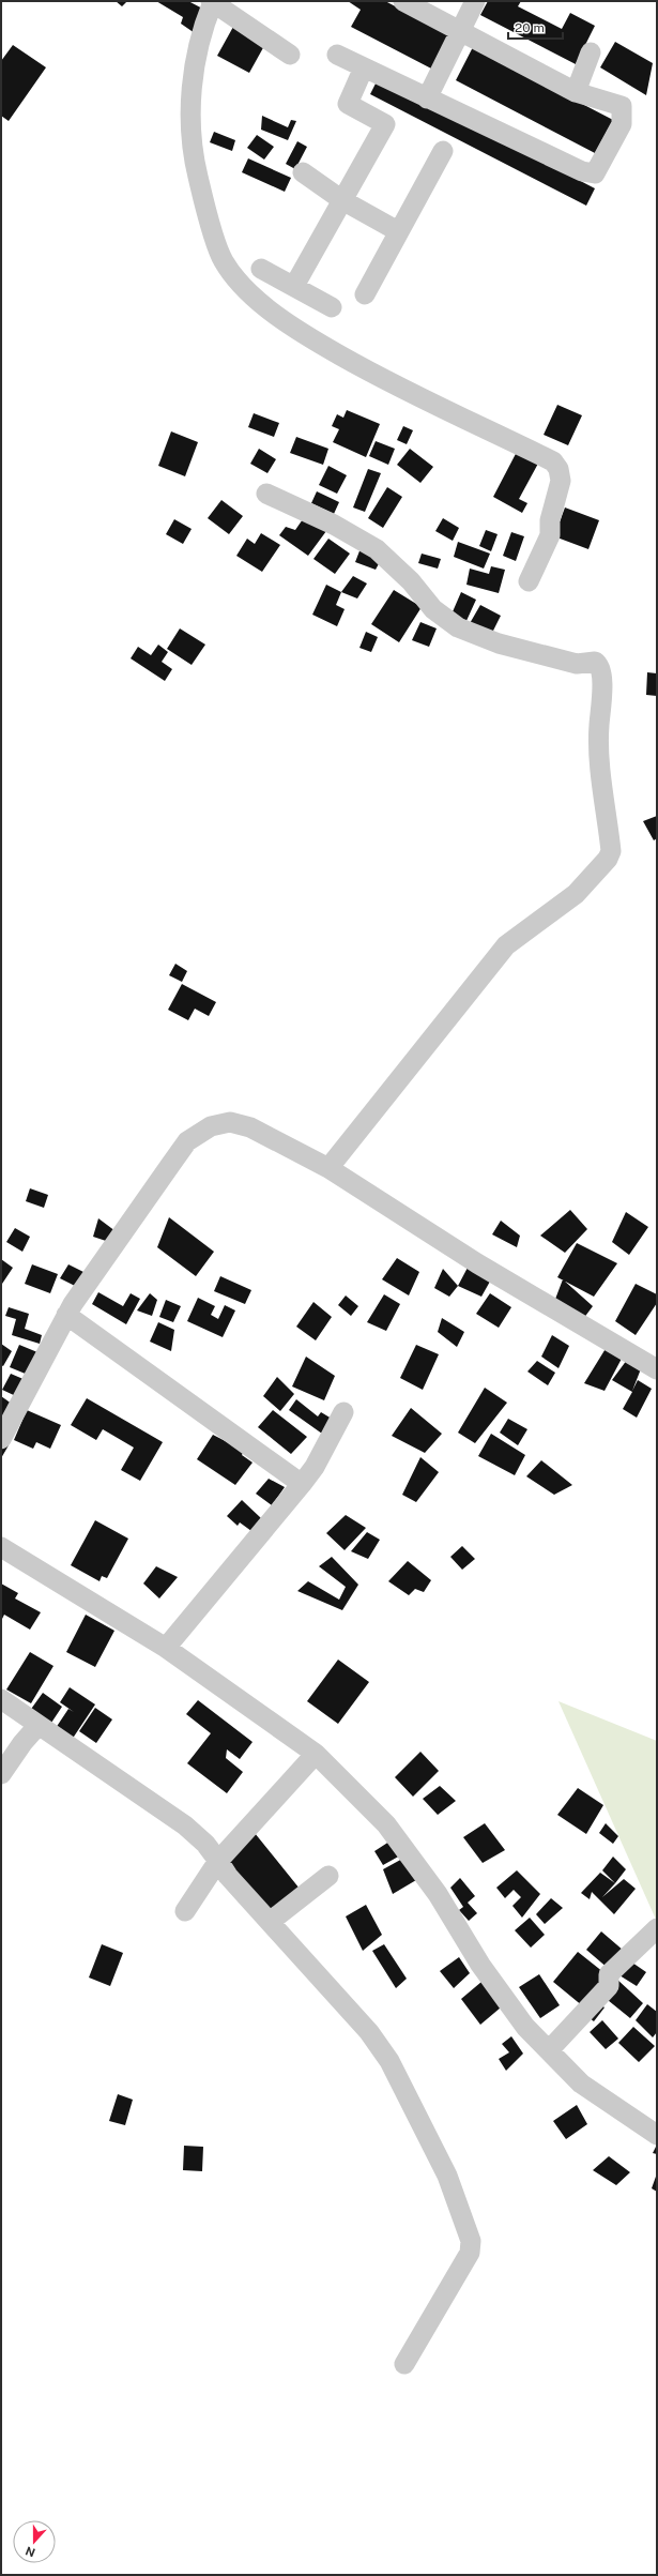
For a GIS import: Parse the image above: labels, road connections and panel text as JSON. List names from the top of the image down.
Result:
{
  "scale_bar": "20 m",
  "north": "bottom"
}
